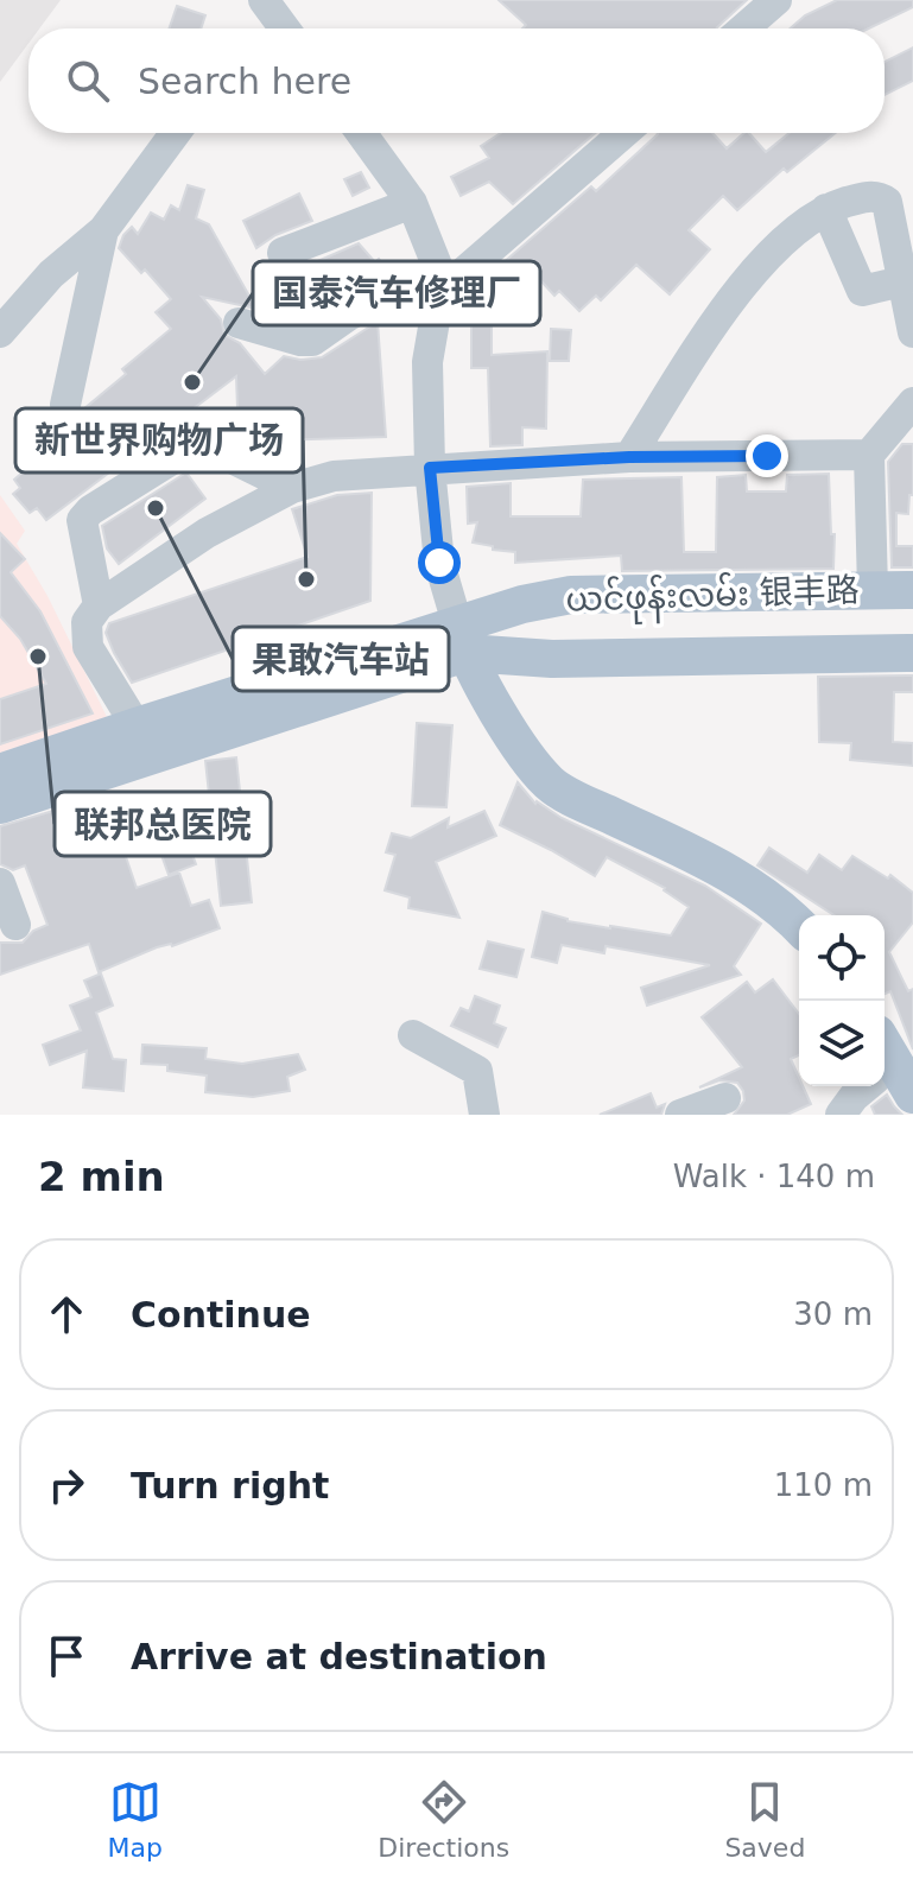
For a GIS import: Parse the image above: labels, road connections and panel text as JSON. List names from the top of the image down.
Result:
{
  "streets": {
    "main road": ["ယင်ဖုန်းလမ်း 银丰路"]
  },
  "places": [
    "国泰汽车修理厂",
    "果敢汽车站",
    "新世界购物广场",
    "联邦总医院"
  ],
  "page": {
    "search": "Search here",
    "heading": ["2 min", "Walk · 140 m"],
    "list": [
      ["Continue", "30 m"],
      ["Turn right", "110 m"],
      "Arrive at destination"
    ],
    "nav": ["Map", "Directions", "Saved"]
  }
}
